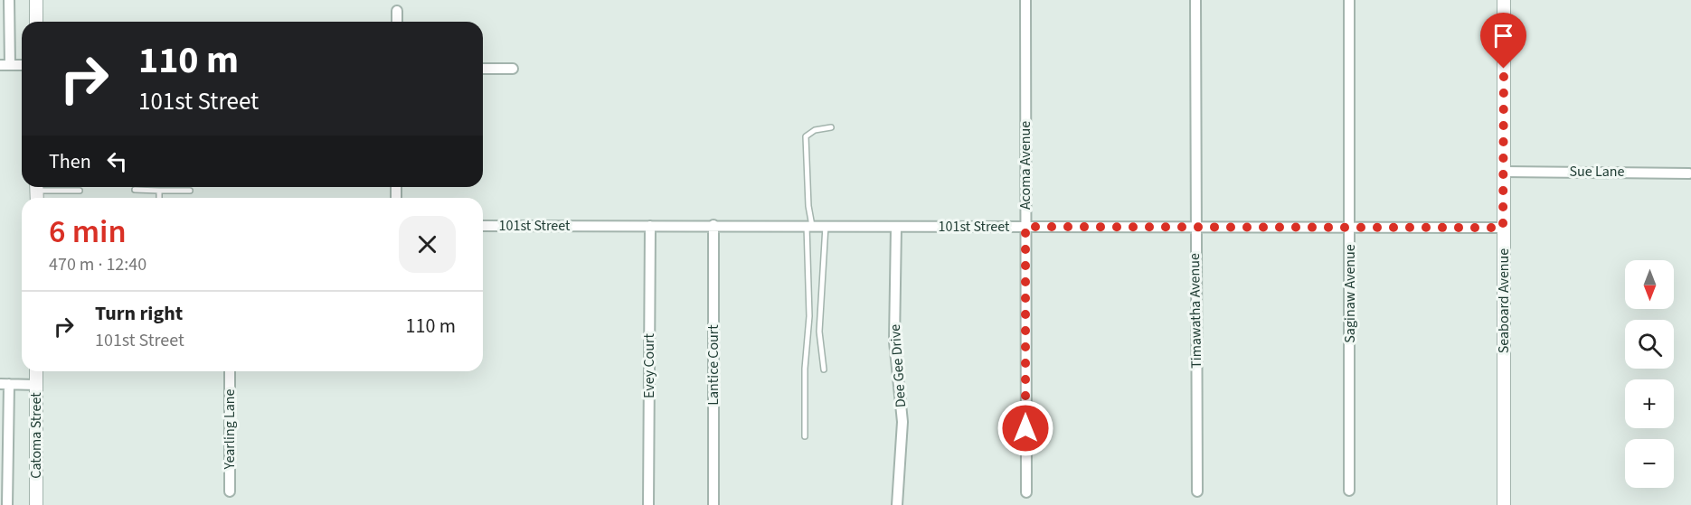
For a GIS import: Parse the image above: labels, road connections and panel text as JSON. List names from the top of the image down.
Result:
{
  "streets": {
    "street": [
      "Acoma Avenue",
      "Sue Lane",
      "101st Street",
      "Saginaw Avenue",
      "Seaboard Avenue",
      "Timawatha Avenue",
      "Lantice Court",
      "Evey Court",
      "Dee Gee Drive",
      "Yearling Lane",
      "Catoma Street"
    ]
  },
  "crossings": [
    ["Acoma Avenue", "101st Street"],
    ["Sue Lane", "Seaboard Avenue"],
    ["101st Street", "Saginaw Avenue"],
    ["101st Street", "Seaboard Avenue"],
    ["101st Street", "Timawatha Avenue"],
    ["101st Street", "Lantice Court"],
    ["101st Street", "Evey Court"],
    ["101st Street", "Dee Gee Drive"]
  ],
  "north": "bottom",
  "page": {
    "turn": ["110 m", "101st Street"],
    "then": "Then",
    "heading": ["6 min", "470 m · 12:40"],
    "map_buttons": ["+", "−"],
    "list": [
      {
        "name": "Turn right",
        "note": "101st Street",
        "value": "110 m"
      }
    ]
  }
}
